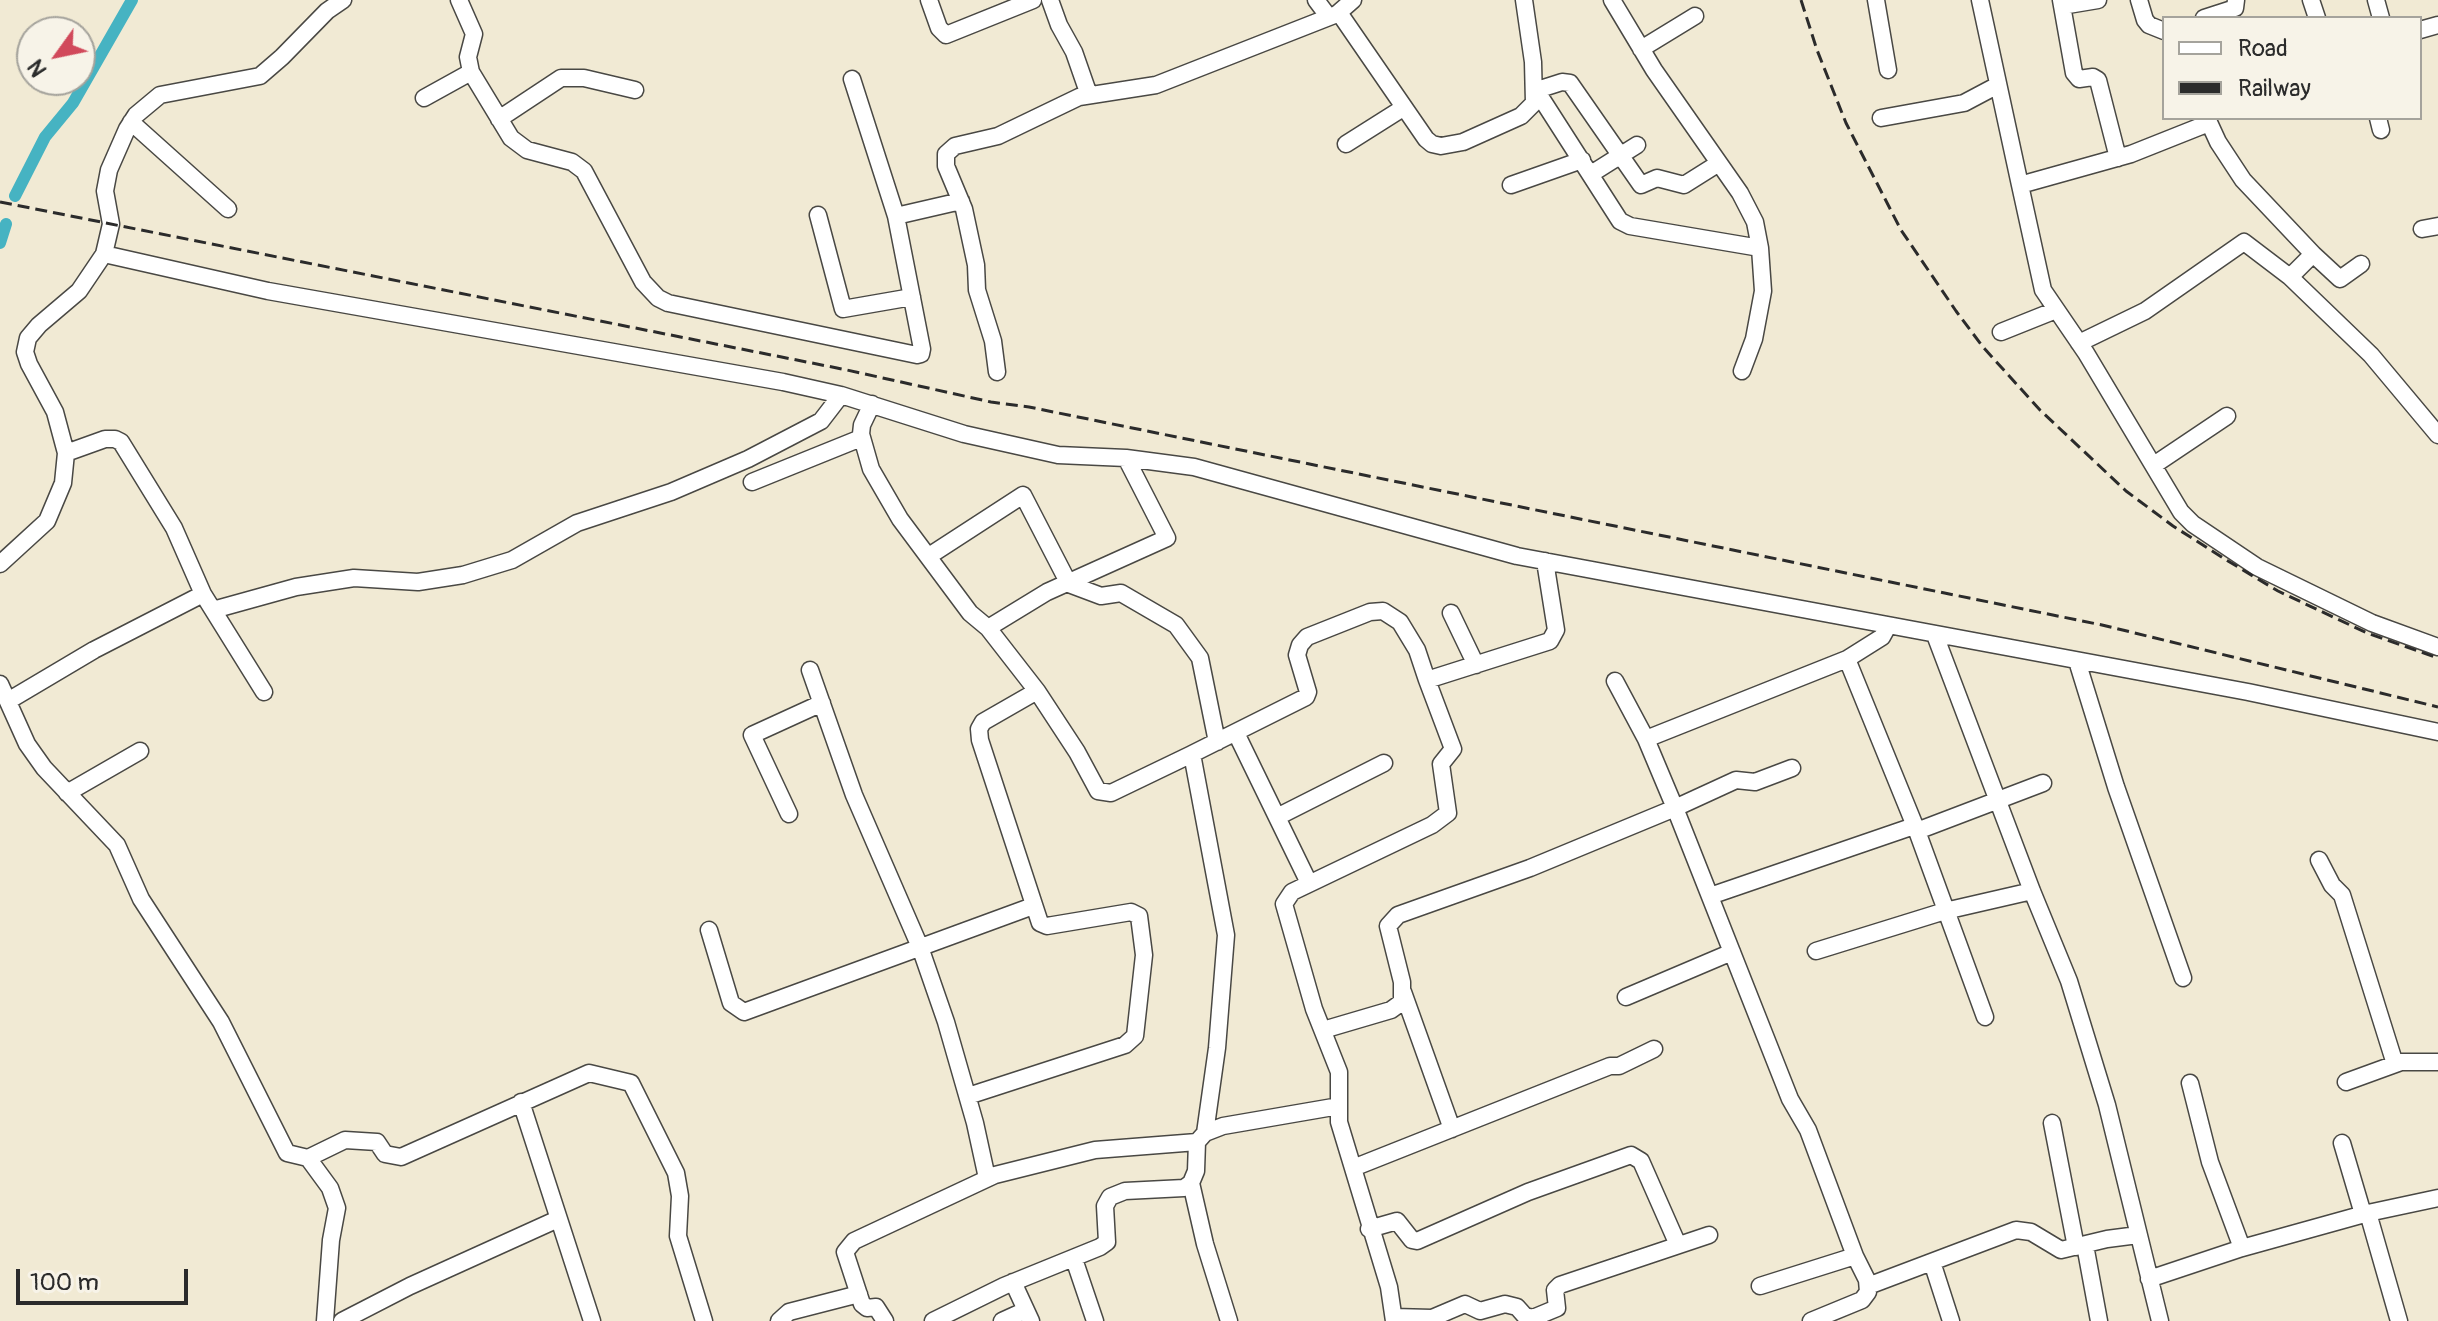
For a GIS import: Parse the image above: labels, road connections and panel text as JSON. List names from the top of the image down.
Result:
{
  "legend": ["Road", "Railway"],
  "scale_bar": "100 m",
  "north": "bottom left"
}
